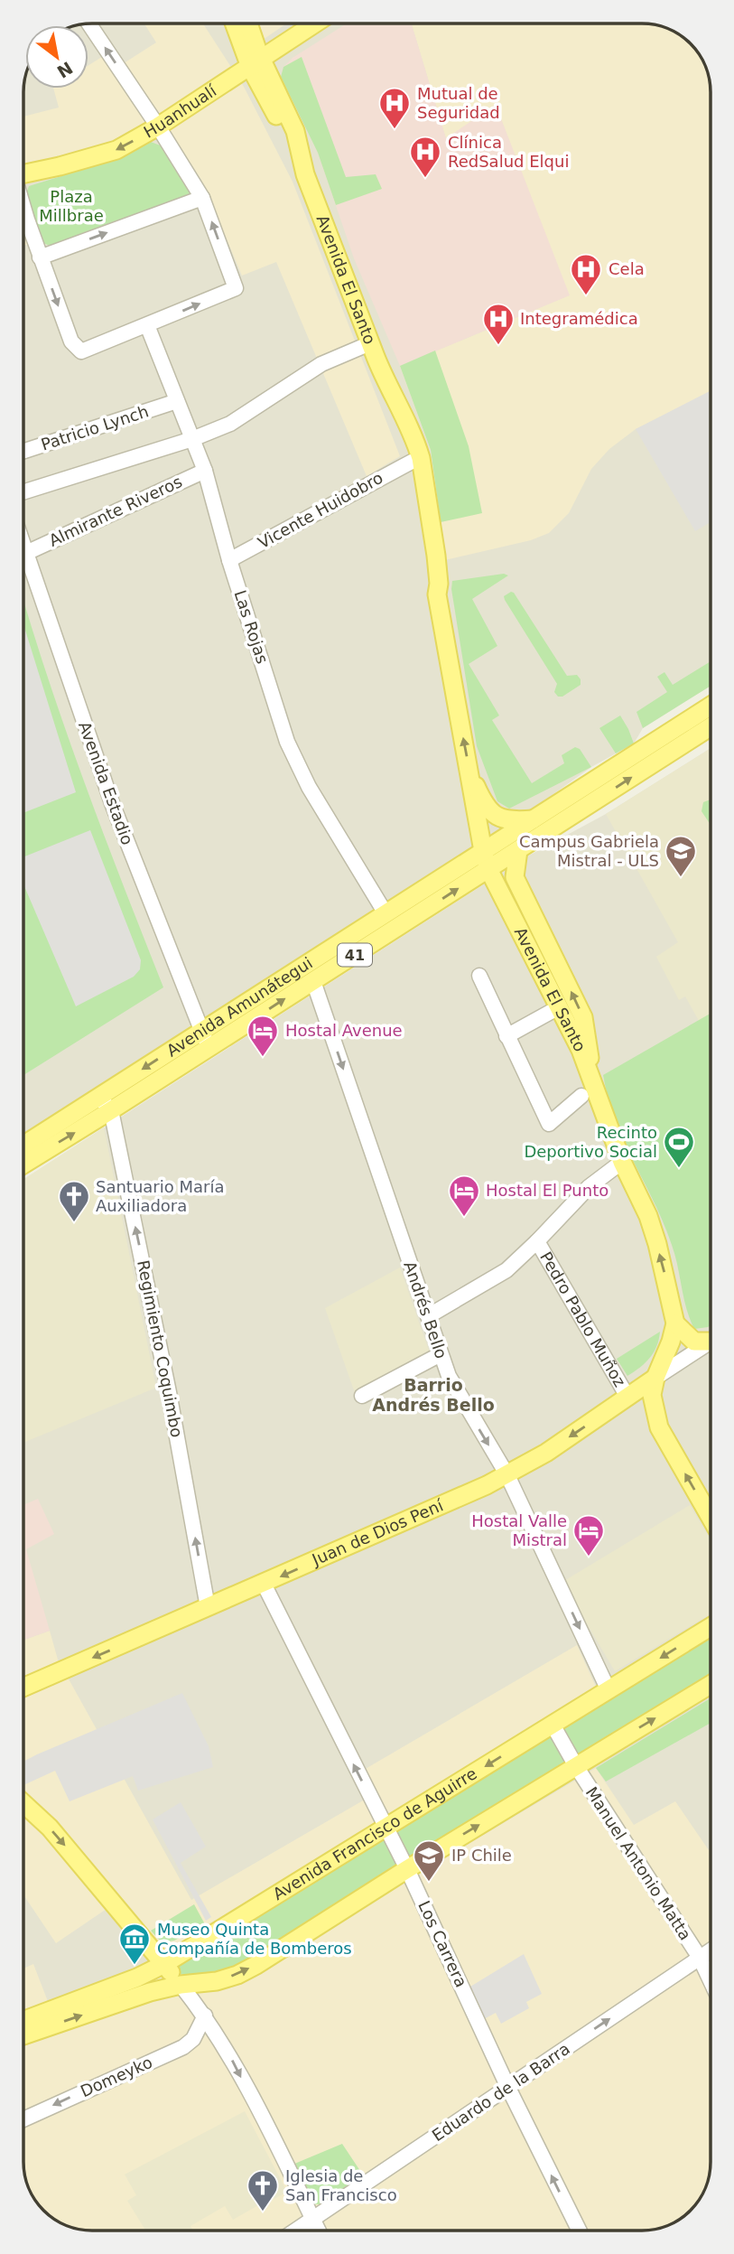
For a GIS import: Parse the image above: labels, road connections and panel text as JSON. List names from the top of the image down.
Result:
{
  "streets": {
    "main road": [
      "Huanhualí",
      "Avenida El Santo",
      "41",
      "Avenida Amunátegui",
      "Juan de Dios Pení",
      "Avenida Francisco de Aguirre"
    ],
    "street": [
      "Patricio Lynch",
      "Vicente Huidobro",
      "Almirante Riveros",
      "Las Rojas",
      "Avenida Estadio",
      "Andrés Bello",
      "Pedro Pablo Muñoz",
      "Regimiento Coquimbo",
      "Manuel Antonio Matta",
      "Los Carrera",
      "Domeyko",
      "Eduardo de la Barra"
    ]
  },
  "crossings": [
    ["Huanhualí", "Avenida El Santo"],
    ["Avenida El Santo", "Vicente Huidobro"],
    ["Avenida El Santo", "Avenida Amunátegui"],
    ["Avenida El Santo", "Juan de Dios Pení"],
    ["Patricio Lynch", "Las Rojas"],
    ["Vicente Huidobro", "Las Rojas"],
    ["Almirante Riveros", "Las Rojas"],
    ["Almirante Riveros", "Avenida Estadio"],
    ["Las Rojas", "Avenida Amunátegui"],
    ["Avenida Estadio", "Avenida Amunátegui"],
    ["Avenida Amunátegui", "Andrés Bello"],
    ["Avenida Amunátegui", "Regimiento Coquimbo"],
    ["Andrés Bello", "Juan de Dios Pení"],
    ["Andrés Bello", "Avenida Francisco de Aguirre"],
    ["Pedro Pablo Muñoz", "Juan de Dios Pení"],
    ["Regimiento Coquimbo", "Juan de Dios Pení"],
    ["Juan de Dios Pení", "Los Carrera"],
    ["Avenida Francisco de Aguirre", "Manuel Antonio Matta"],
    ["Avenida Francisco de Aguirre", "Los Carrera"],
    ["Manuel Antonio Matta", "Eduardo de la Barra"],
    ["Los Carrera", "Eduardo de la Barra"]
  ],
  "one_way": [
    "Huanhualí",
    "Andrés Bello",
    "Regimiento Coquimbo",
    "Juan de Dios Pení",
    "Los Carrera",
    "Domeyko",
    "Eduardo de la Barra"
  ],
  "districts": ["Barrio Andrés Bello"],
  "parks": ["Plaza Millbrae"],
  "places": {
    "hospital": [
      "Mutual de Seguridad",
      "Clínica RedSalud Elqui",
      "Cela",
      "Integramédica"
    ],
    "school or university": ["Campus Gabriela Mistral - ULS", "IP Chile"],
    "hotel": ["Hostal Avenue", "Hostal El Punto", "Hostal Valle Mistral"],
    "sports": ["Recinto Deportivo Social"],
    "church": ["Santuario María Auxiliadora", "Iglesia de San Francisco"],
    "museum": ["Museo Quinta Compañía de Bomberos"]
  },
  "north": "bottom right"
}
